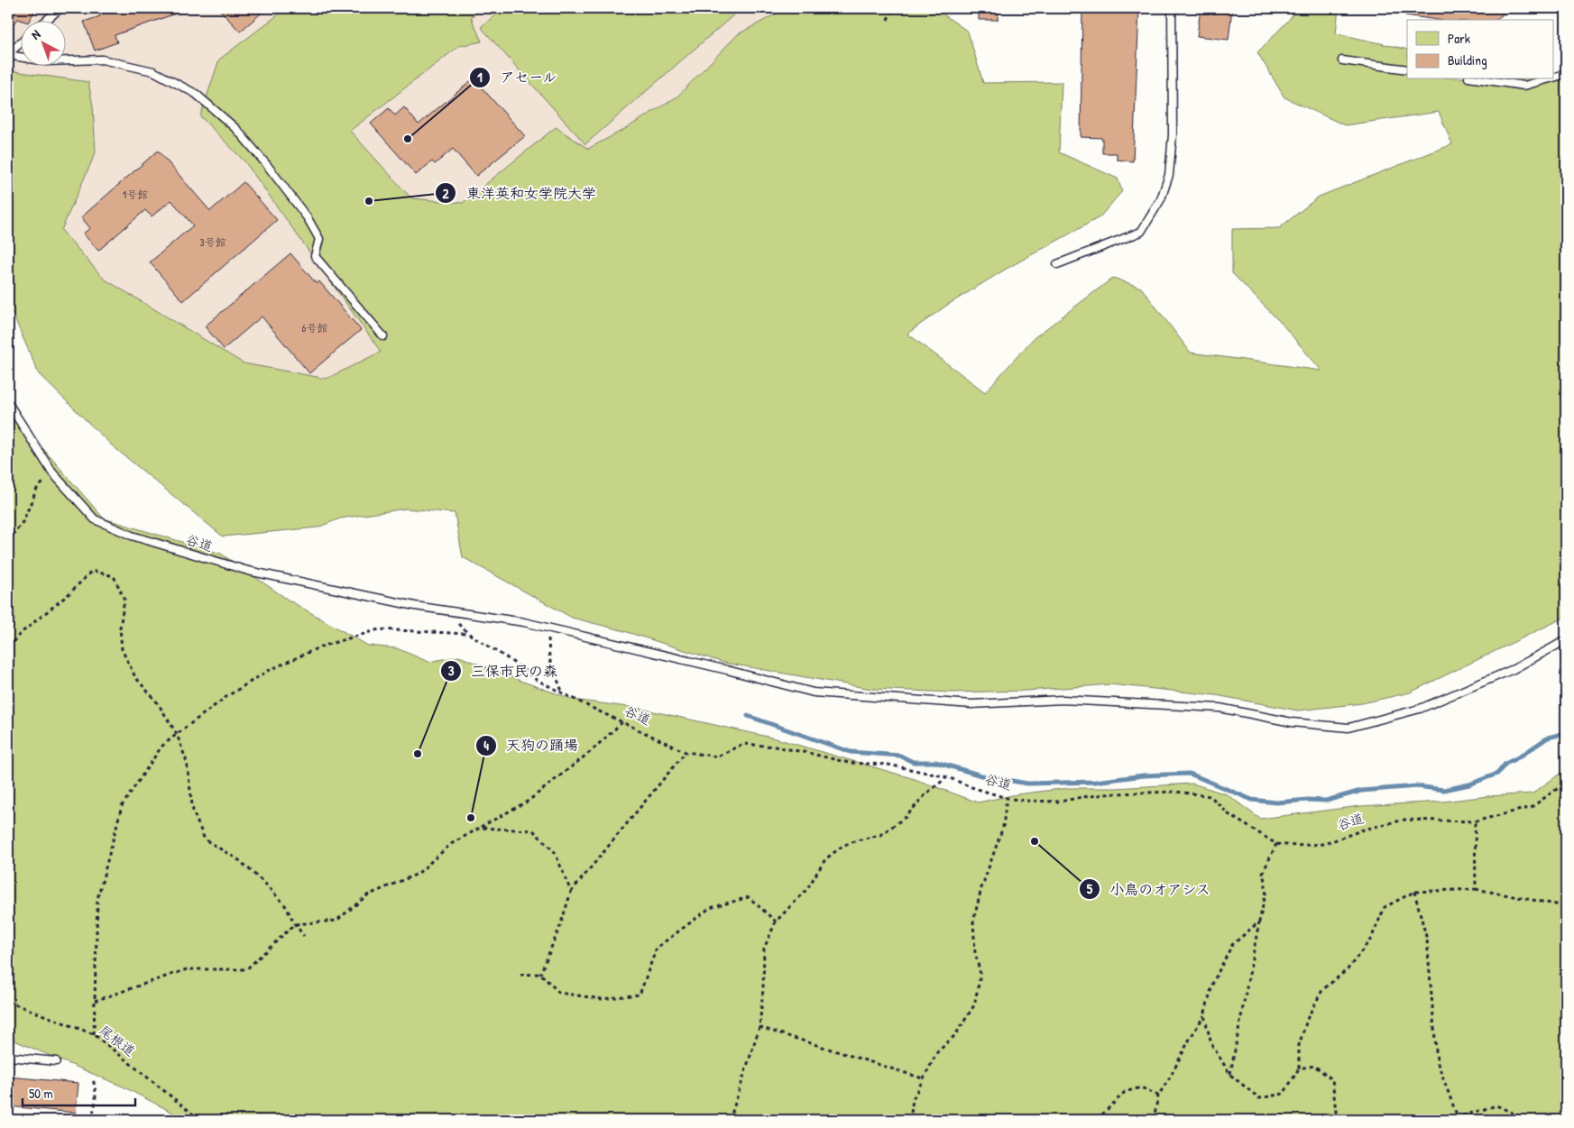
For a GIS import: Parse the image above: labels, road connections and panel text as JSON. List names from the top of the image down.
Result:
{
  "streets": {
    "lane": ["谷道"],
    "path": ["尾根道"]
  },
  "places": [
    "アセール",
    "東洋英和女学院大学",
    "三保市民の森",
    "天狗の踊場",
    "小鳥のオアシス"
  ],
  "house_numbers": ["1号館", "3号館", "6号館"],
  "legend": ["Park", "Building"],
  "scale_bar": "50 m",
  "north": "top left"
}
